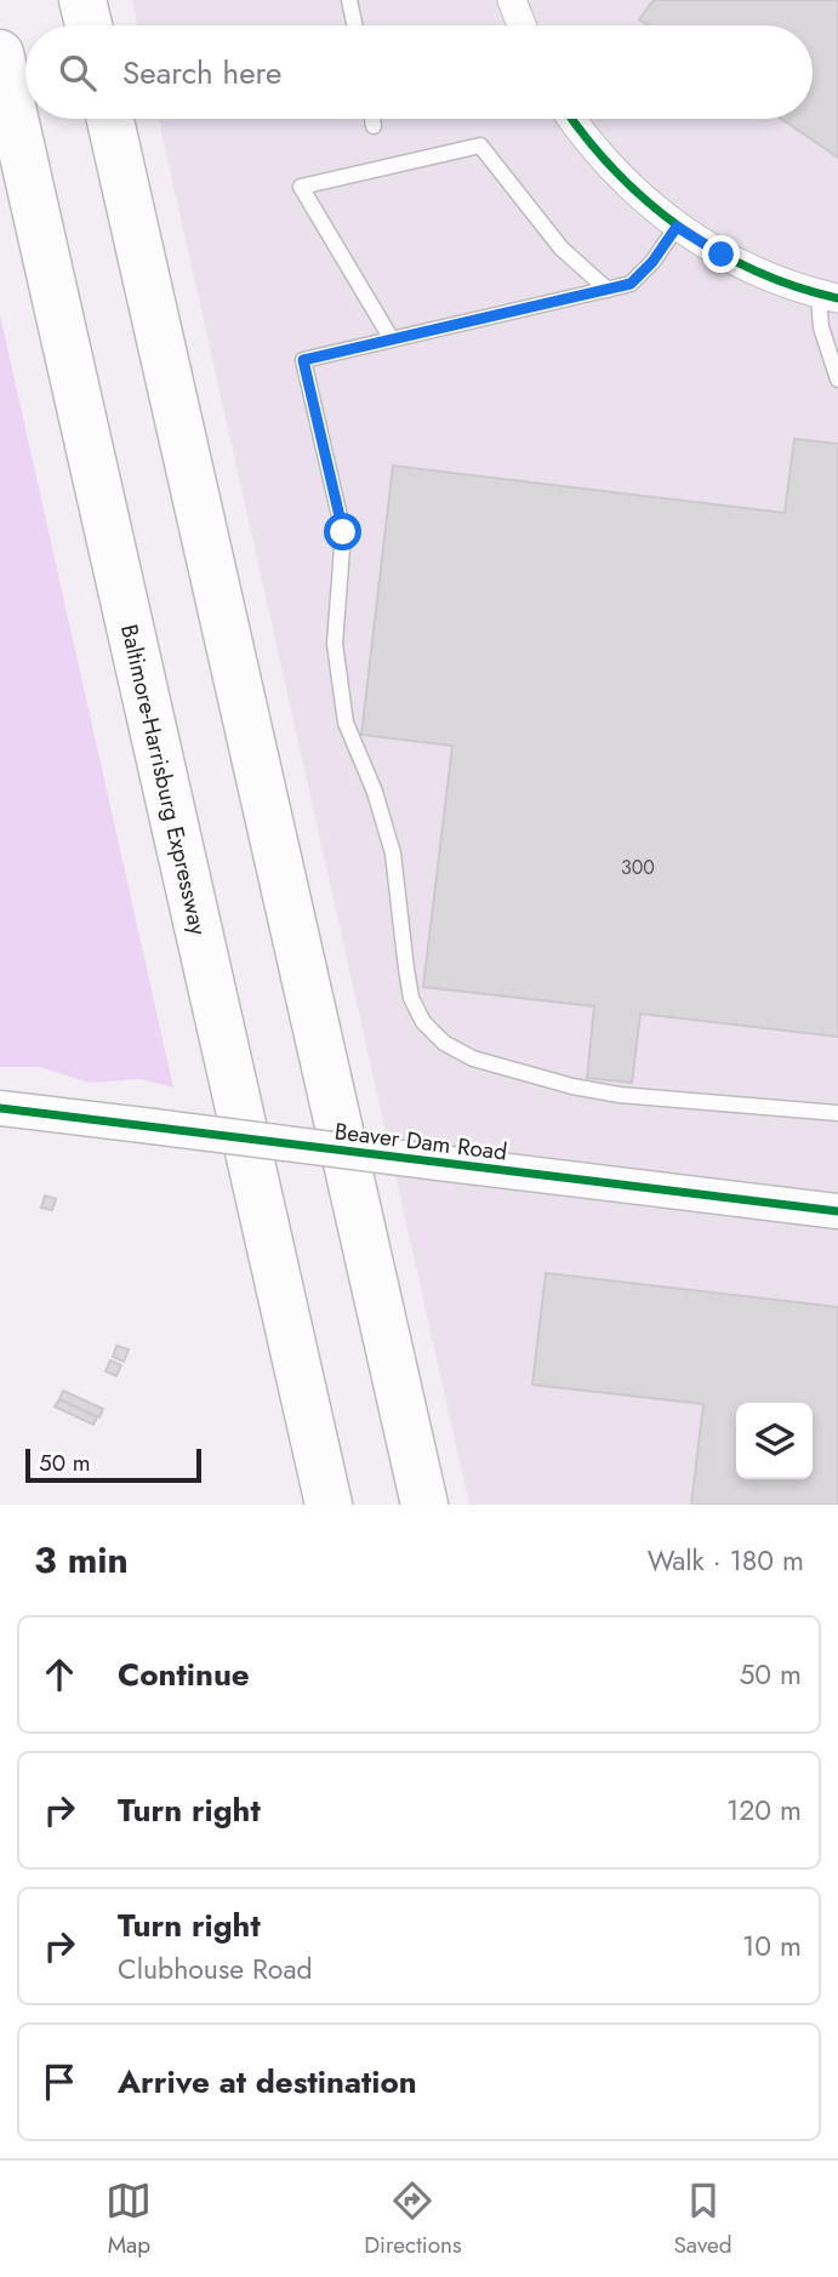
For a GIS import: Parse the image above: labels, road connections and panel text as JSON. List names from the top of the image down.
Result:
{
  "streets": {
    "highway": ["Baltimore-Harrisburg Expressway"],
    "street": ["Beaver Dam Road"]
  },
  "house_numbers": ["300"],
  "scale_bar": "50 m",
  "page": {
    "search": "Search here",
    "scale": "50 m",
    "heading": ["3 min", "Walk · 180 m"],
    "list": [
      ["Continue", "50 m"],
      ["Turn right", "120 m"],
      ["Turn right", "Clubhouse Road", "10 m"],
      "Arrive at destination"
    ],
    "nav": ["Map", "Directions", "Saved"]
  }
}
